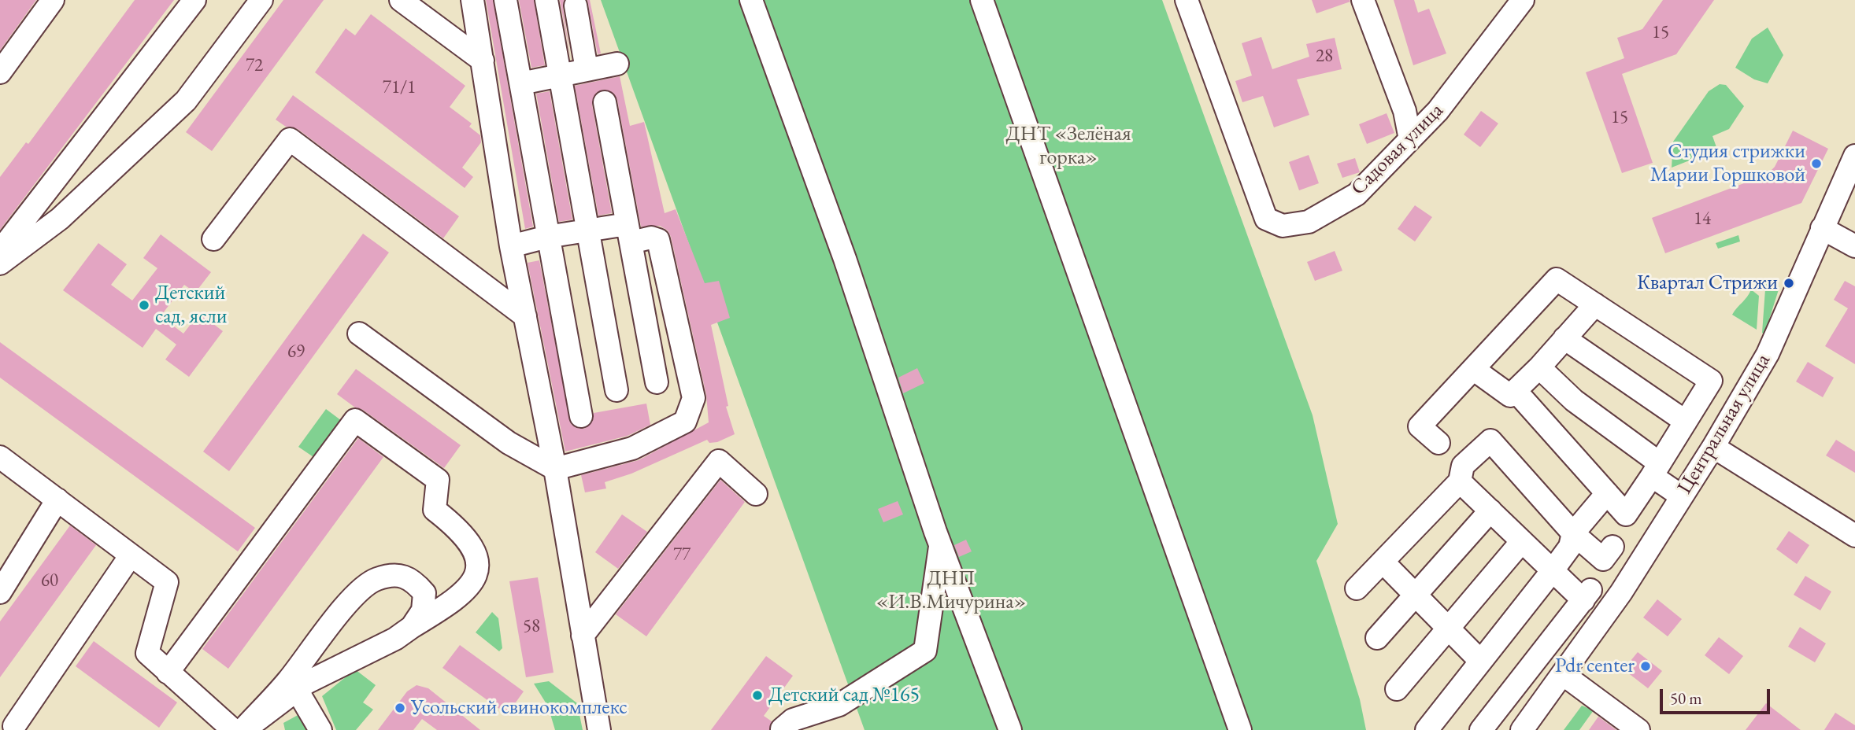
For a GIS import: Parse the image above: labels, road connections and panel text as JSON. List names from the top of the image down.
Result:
{
  "streets": {
    "street": ["Садовая улица", "Центральная улица"]
  },
  "parks": ["ДНТ «Зелёная горка»", "ДНП «И.В.Мичурина»"],
  "places": [
    "Студия стрижки Марии Горшковой",
    "Квартал Стрижи",
    "Детский сад, ясли",
    "Pdr center",
    "Детский сад №165",
    "Усольский свинокомплекс"
  ],
  "house_numbers": [
    "15",
    "28",
    "72",
    "71/1",
    "15",
    "14",
    "69",
    "77",
    "60",
    "58"
  ],
  "scale_bar": "50 m"
}
